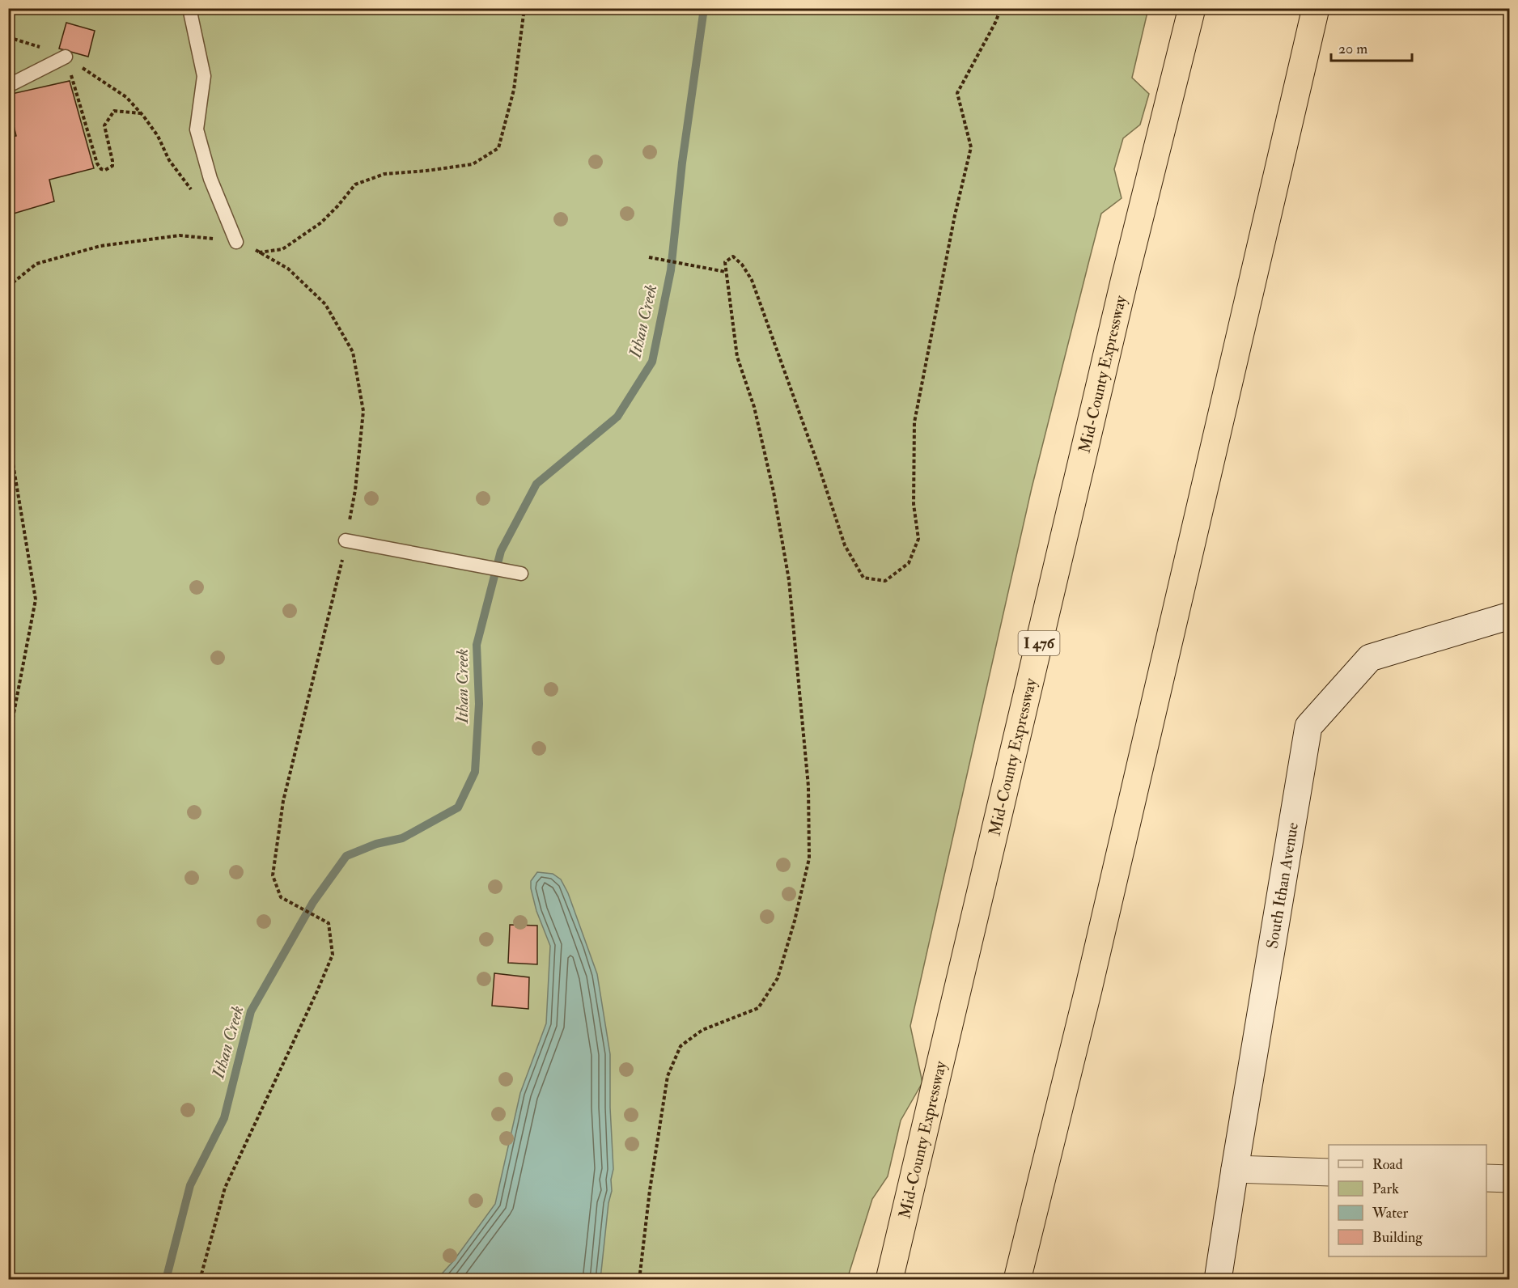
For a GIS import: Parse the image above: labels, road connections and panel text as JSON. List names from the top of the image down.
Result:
{
  "streets": {
    "highway": ["Mid-County Expressway", "I 476"],
    "street": ["South Ithan Avenue"]
  },
  "water": ["Ithan Creek"],
  "legend": [
    "Road",
    "Park",
    "Water",
    "Building"
  ],
  "scale_bar": "20 m"
}
